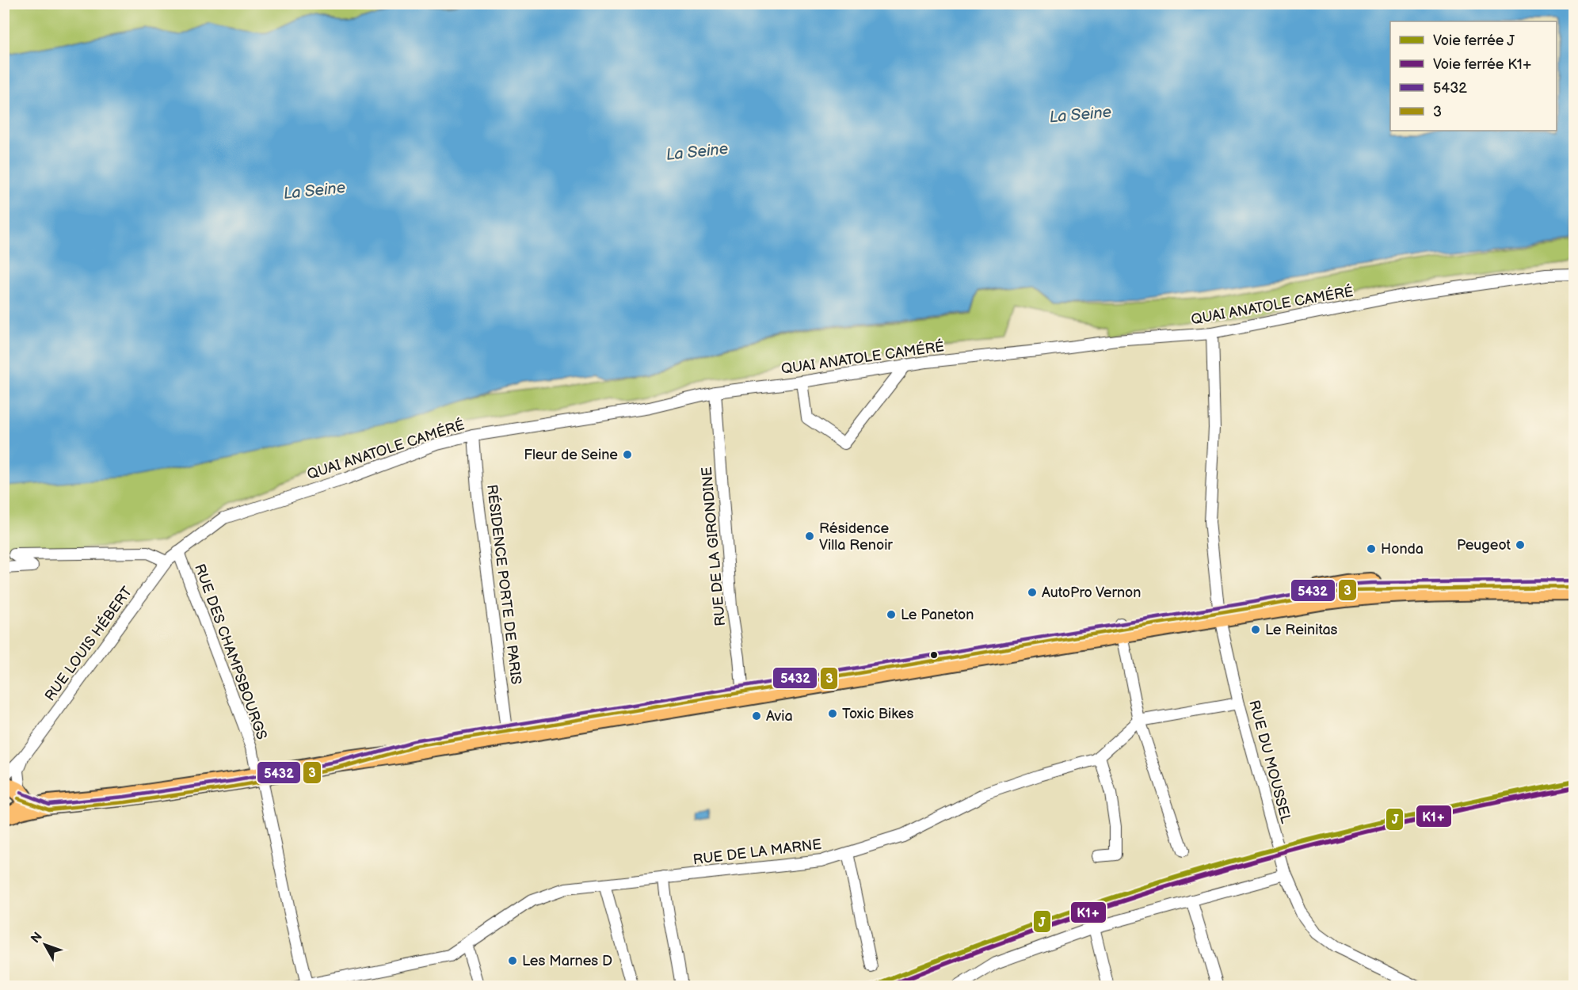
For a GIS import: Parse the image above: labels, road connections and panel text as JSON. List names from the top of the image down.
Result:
{
  "streets": {
    "street": [
      "QUAI ANATOLE CAMÉRÉ",
      "RUE DE LA GIRONDINE",
      "RÉSIDENCE PORTE DE PARIS",
      "RUE LOUIS HÉBERT",
      "RUE DES CHAMPSBOURGS",
      "RUE DU MOUSSEL",
      "RUE DE LA MARNE"
    ]
  },
  "crossings": [
    ["QUAI ANATOLE CAMÉRÉ", "RUE DE LA GIRONDINE"],
    ["QUAI ANATOLE CAMÉRÉ", "RÉSIDENCE PORTE DE PARIS"],
    ["QUAI ANATOLE CAMÉRÉ", "RUE LOUIS HÉBERT"],
    ["QUAI ANATOLE CAMÉRÉ", "RUE DES CHAMPSBOURGS"],
    ["QUAI ANATOLE CAMÉRÉ", "RUE DU MOUSSEL"],
    ["RUE LOUIS HÉBERT", "RUE DES CHAMPSBOURGS"],
    ["RUE DES CHAMPSBOURGS", "RUE DE LA MARNE"]
  ],
  "water": ["La Seine"],
  "places": [
    "Fleur de Seine",
    "Résidence Villa Renoir",
    "Peugeot",
    "Honda",
    "AutoPro Vernon",
    "Le Paneton",
    "Le Reinitas",
    "Toxic Bikes",
    "Avia",
    "Les Marnes D"
  ],
  "lines": [
    "transit line 5432",
    "transit line 3",
    "rail line J",
    "rail line K1+"
  ],
  "legend": [
    "Voie ferrée J",
    "Voie ferrée K1+",
    "5432",
    "3"
  ],
  "north": "top left"
}
